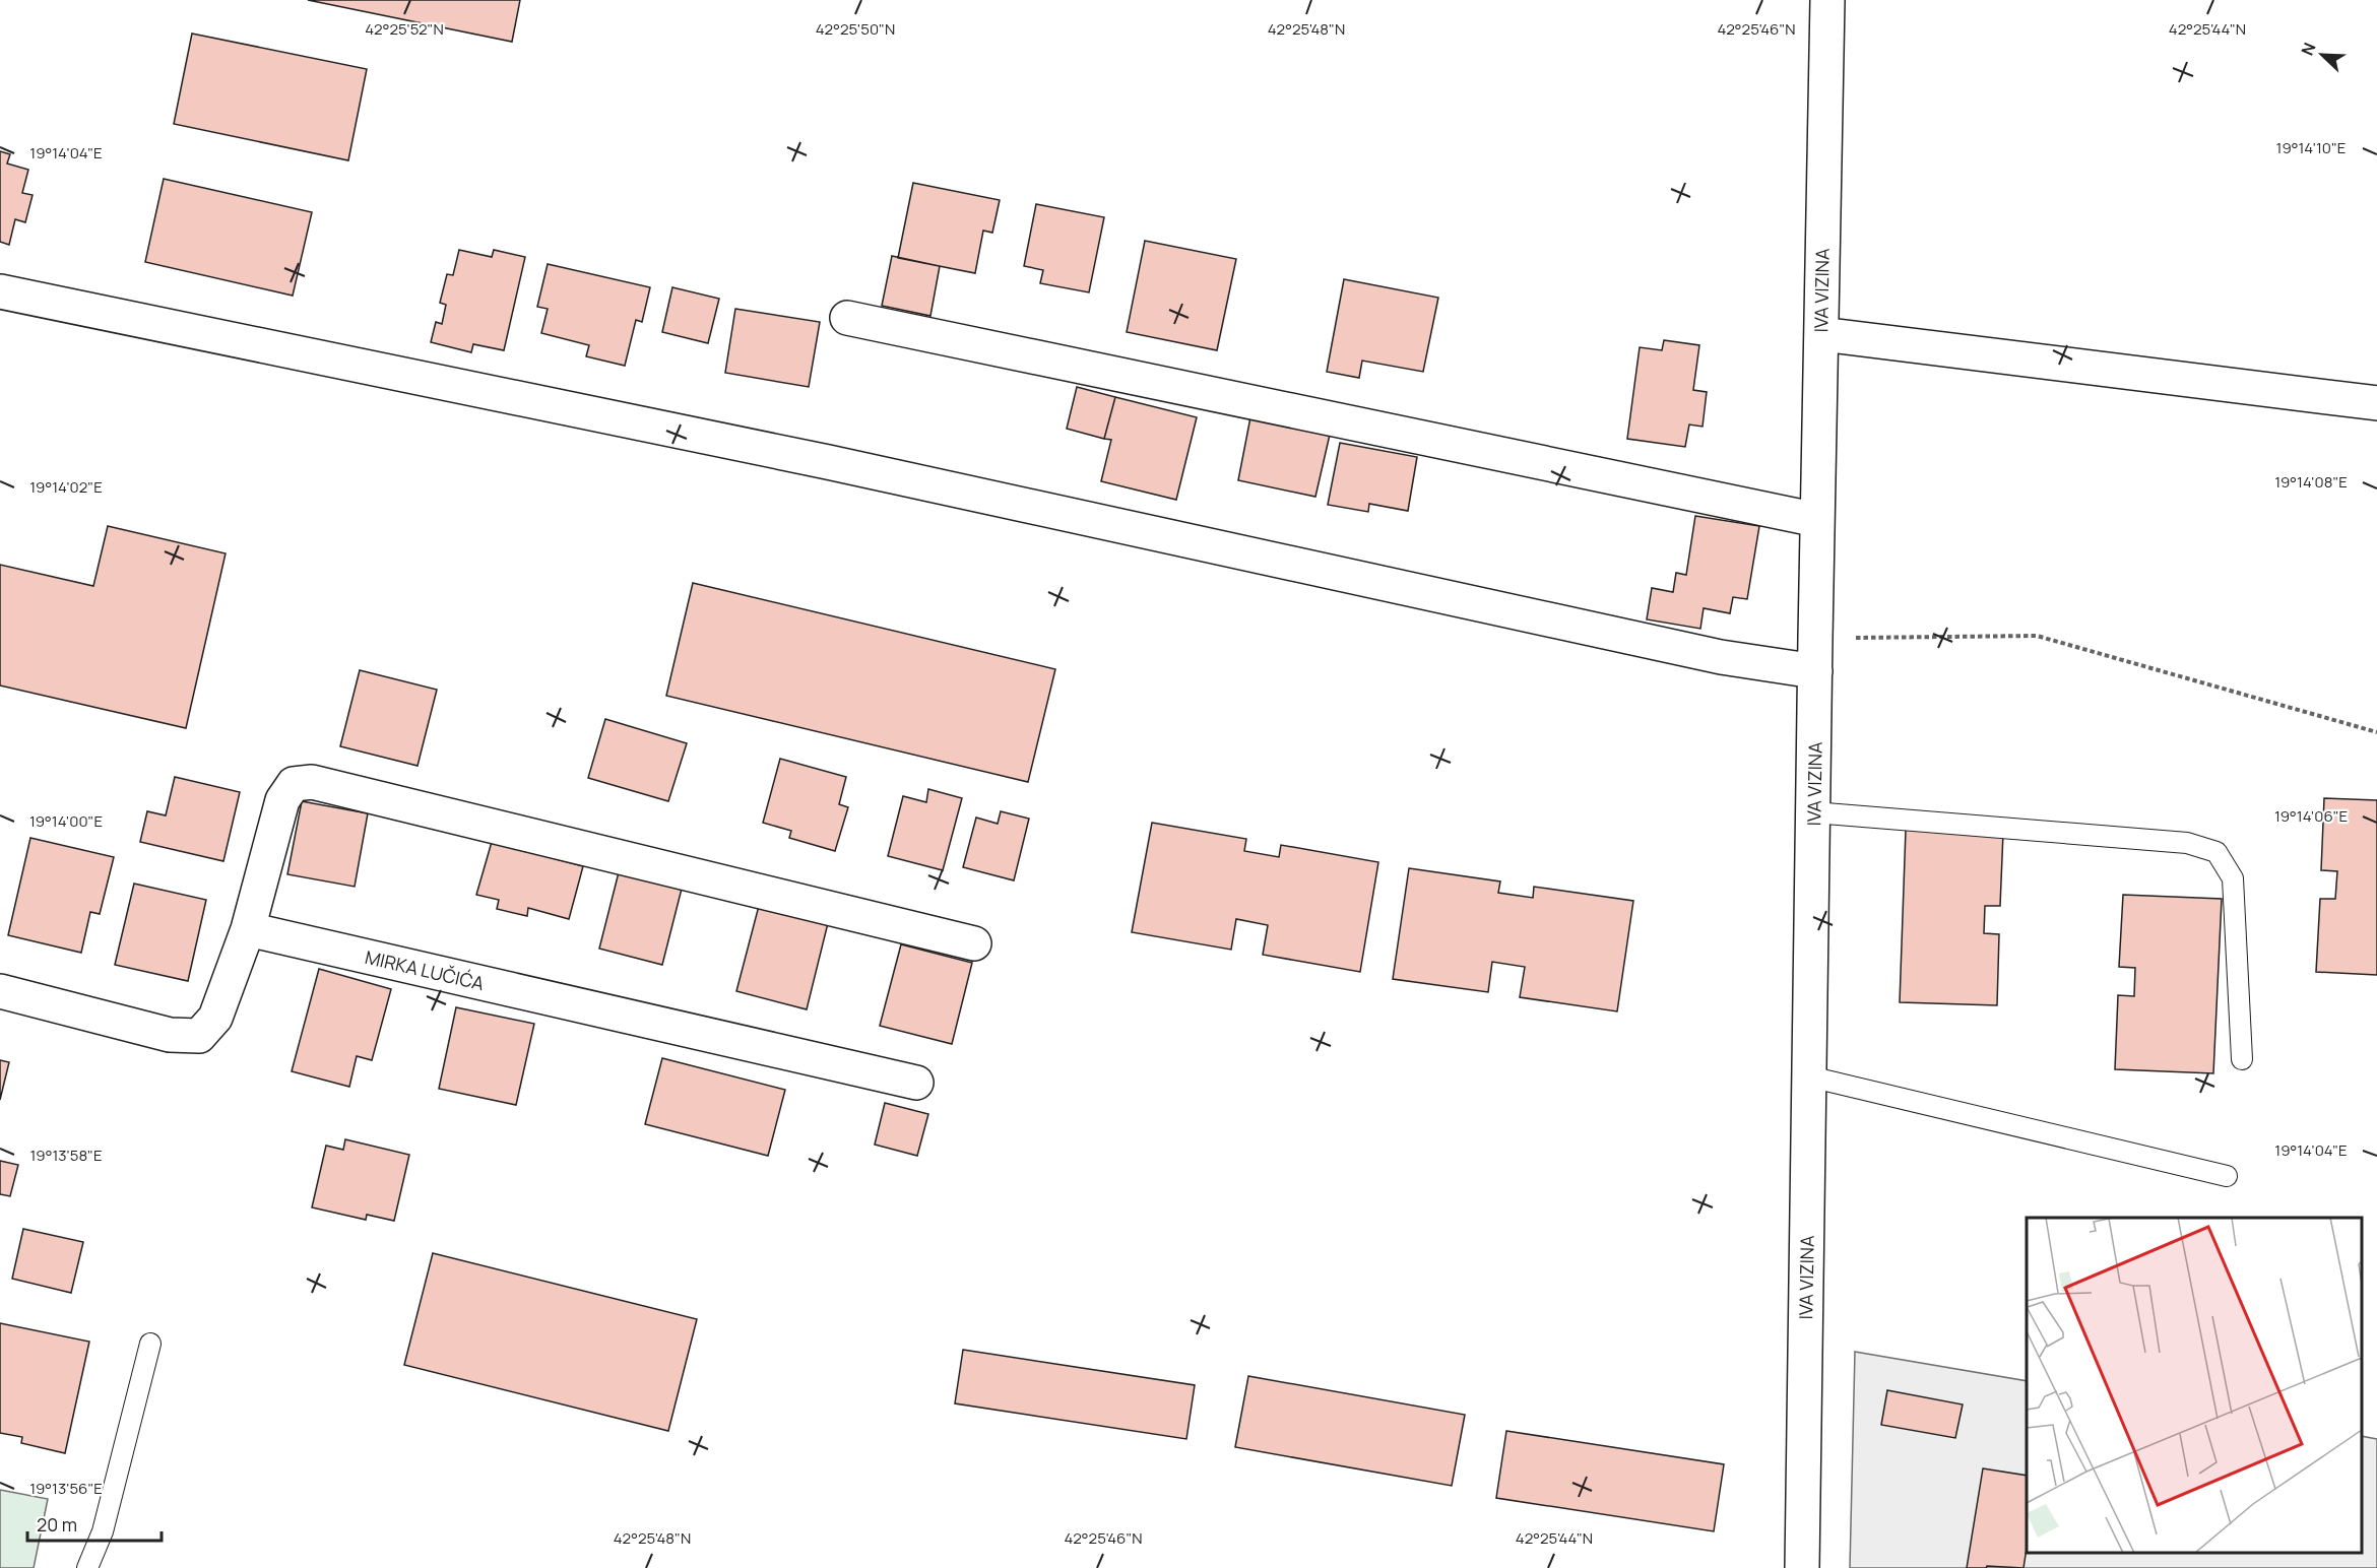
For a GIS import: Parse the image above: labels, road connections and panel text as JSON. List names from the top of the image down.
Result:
{
  "streets": {
    "street": ["IVA VIZINA", "MIRKA LUČIĆA"]
  },
  "scale_bar": "20 m",
  "north": "top left",
  "coordinates": [
    "42°25'50\"N",
    "42°25'48\"N",
    "42°25'46\"N",
    "42°25'52\"N",
    "42°25'44\"N",
    "19°14'10\"E",
    "19°14'04\"E",
    "19°14'08\"E",
    "19°14'02\"E",
    "19°14'06\"E",
    "19°14'00\"E",
    "19°13'58\"E",
    "19°13'56\"E"
  ]
}
